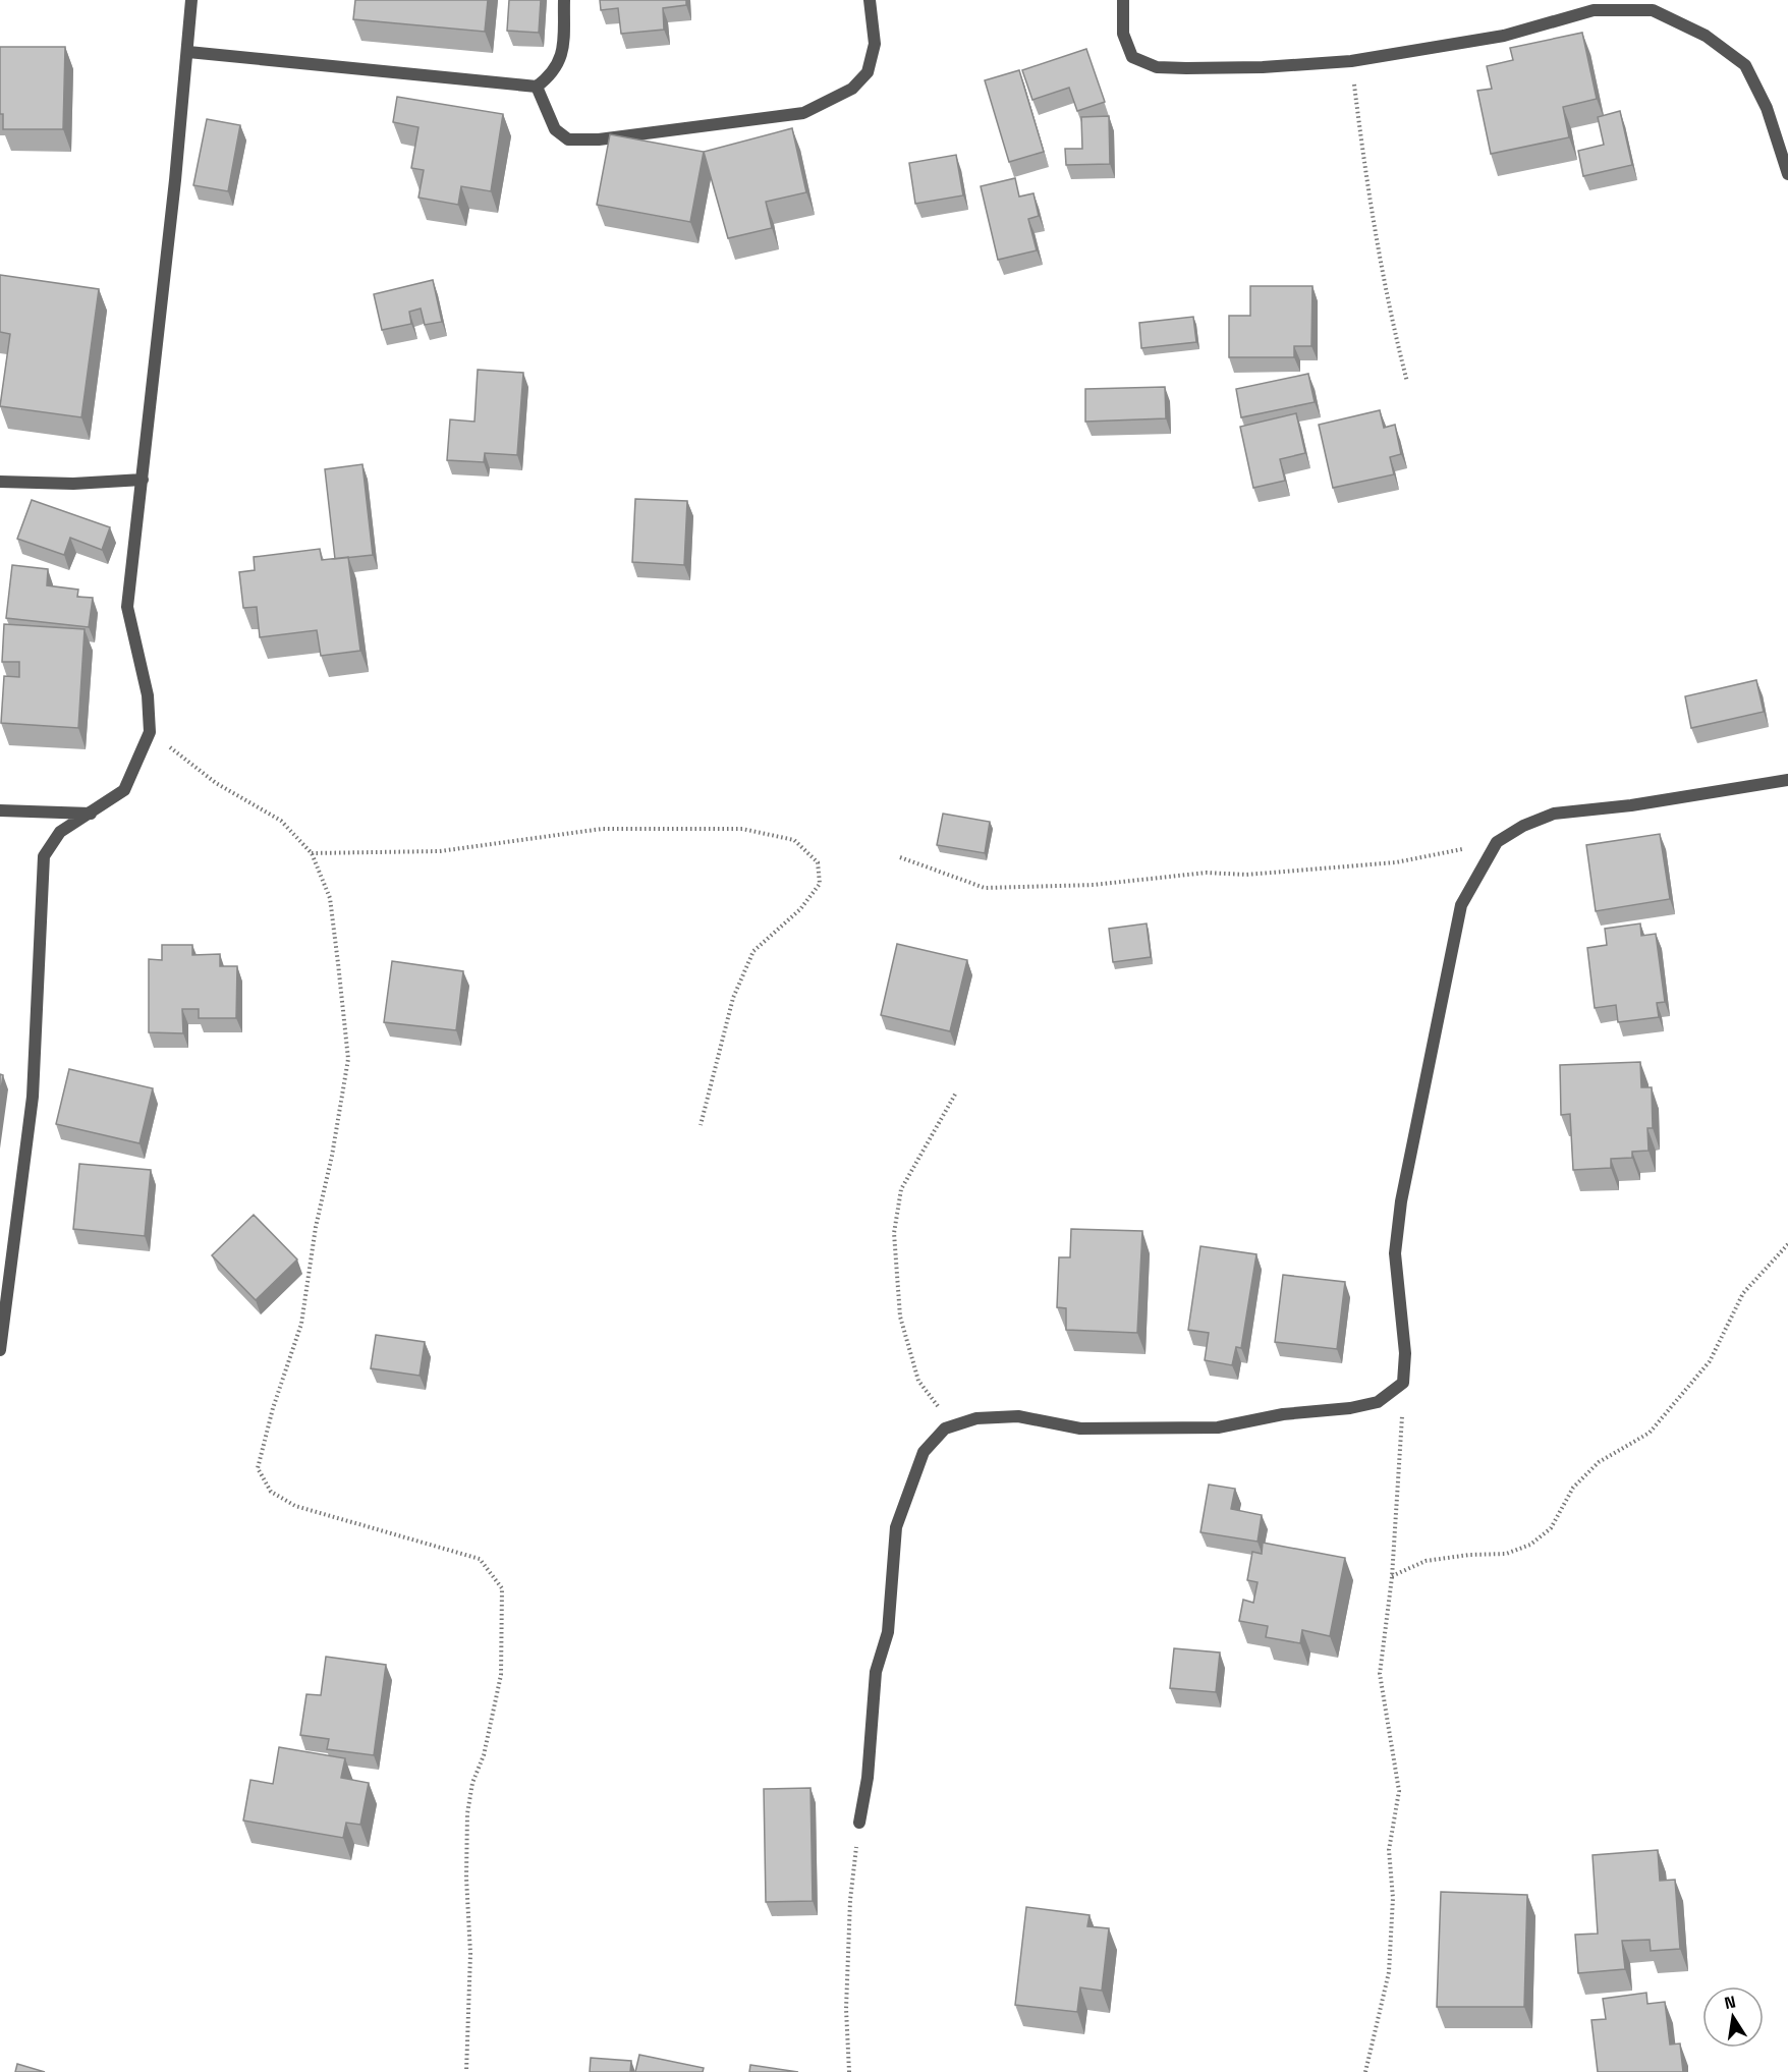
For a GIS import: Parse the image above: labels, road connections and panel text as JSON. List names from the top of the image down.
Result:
{
  "north": "top"
}
